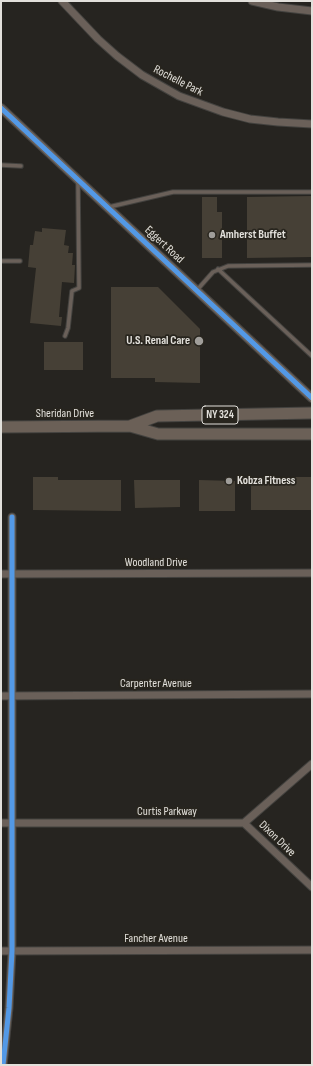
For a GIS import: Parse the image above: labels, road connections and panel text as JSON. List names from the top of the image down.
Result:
{
  "streets": {
    "main road": ["Sheridan Drive", "NY 324"],
    "street": [
      "Rochelle Park",
      "Eggert Road",
      "Woodland Drive",
      "Carpenter Avenue",
      "Curtis Parkway",
      "Dixon Drive",
      "Fancher Avenue"
    ]
  },
  "crossings": [
    ["Curtis Parkway", "Dixon Drive"]
  ],
  "places": ["Amherst Buffet", "U.S. Renal Care", "Kobza Fitness"]
}
